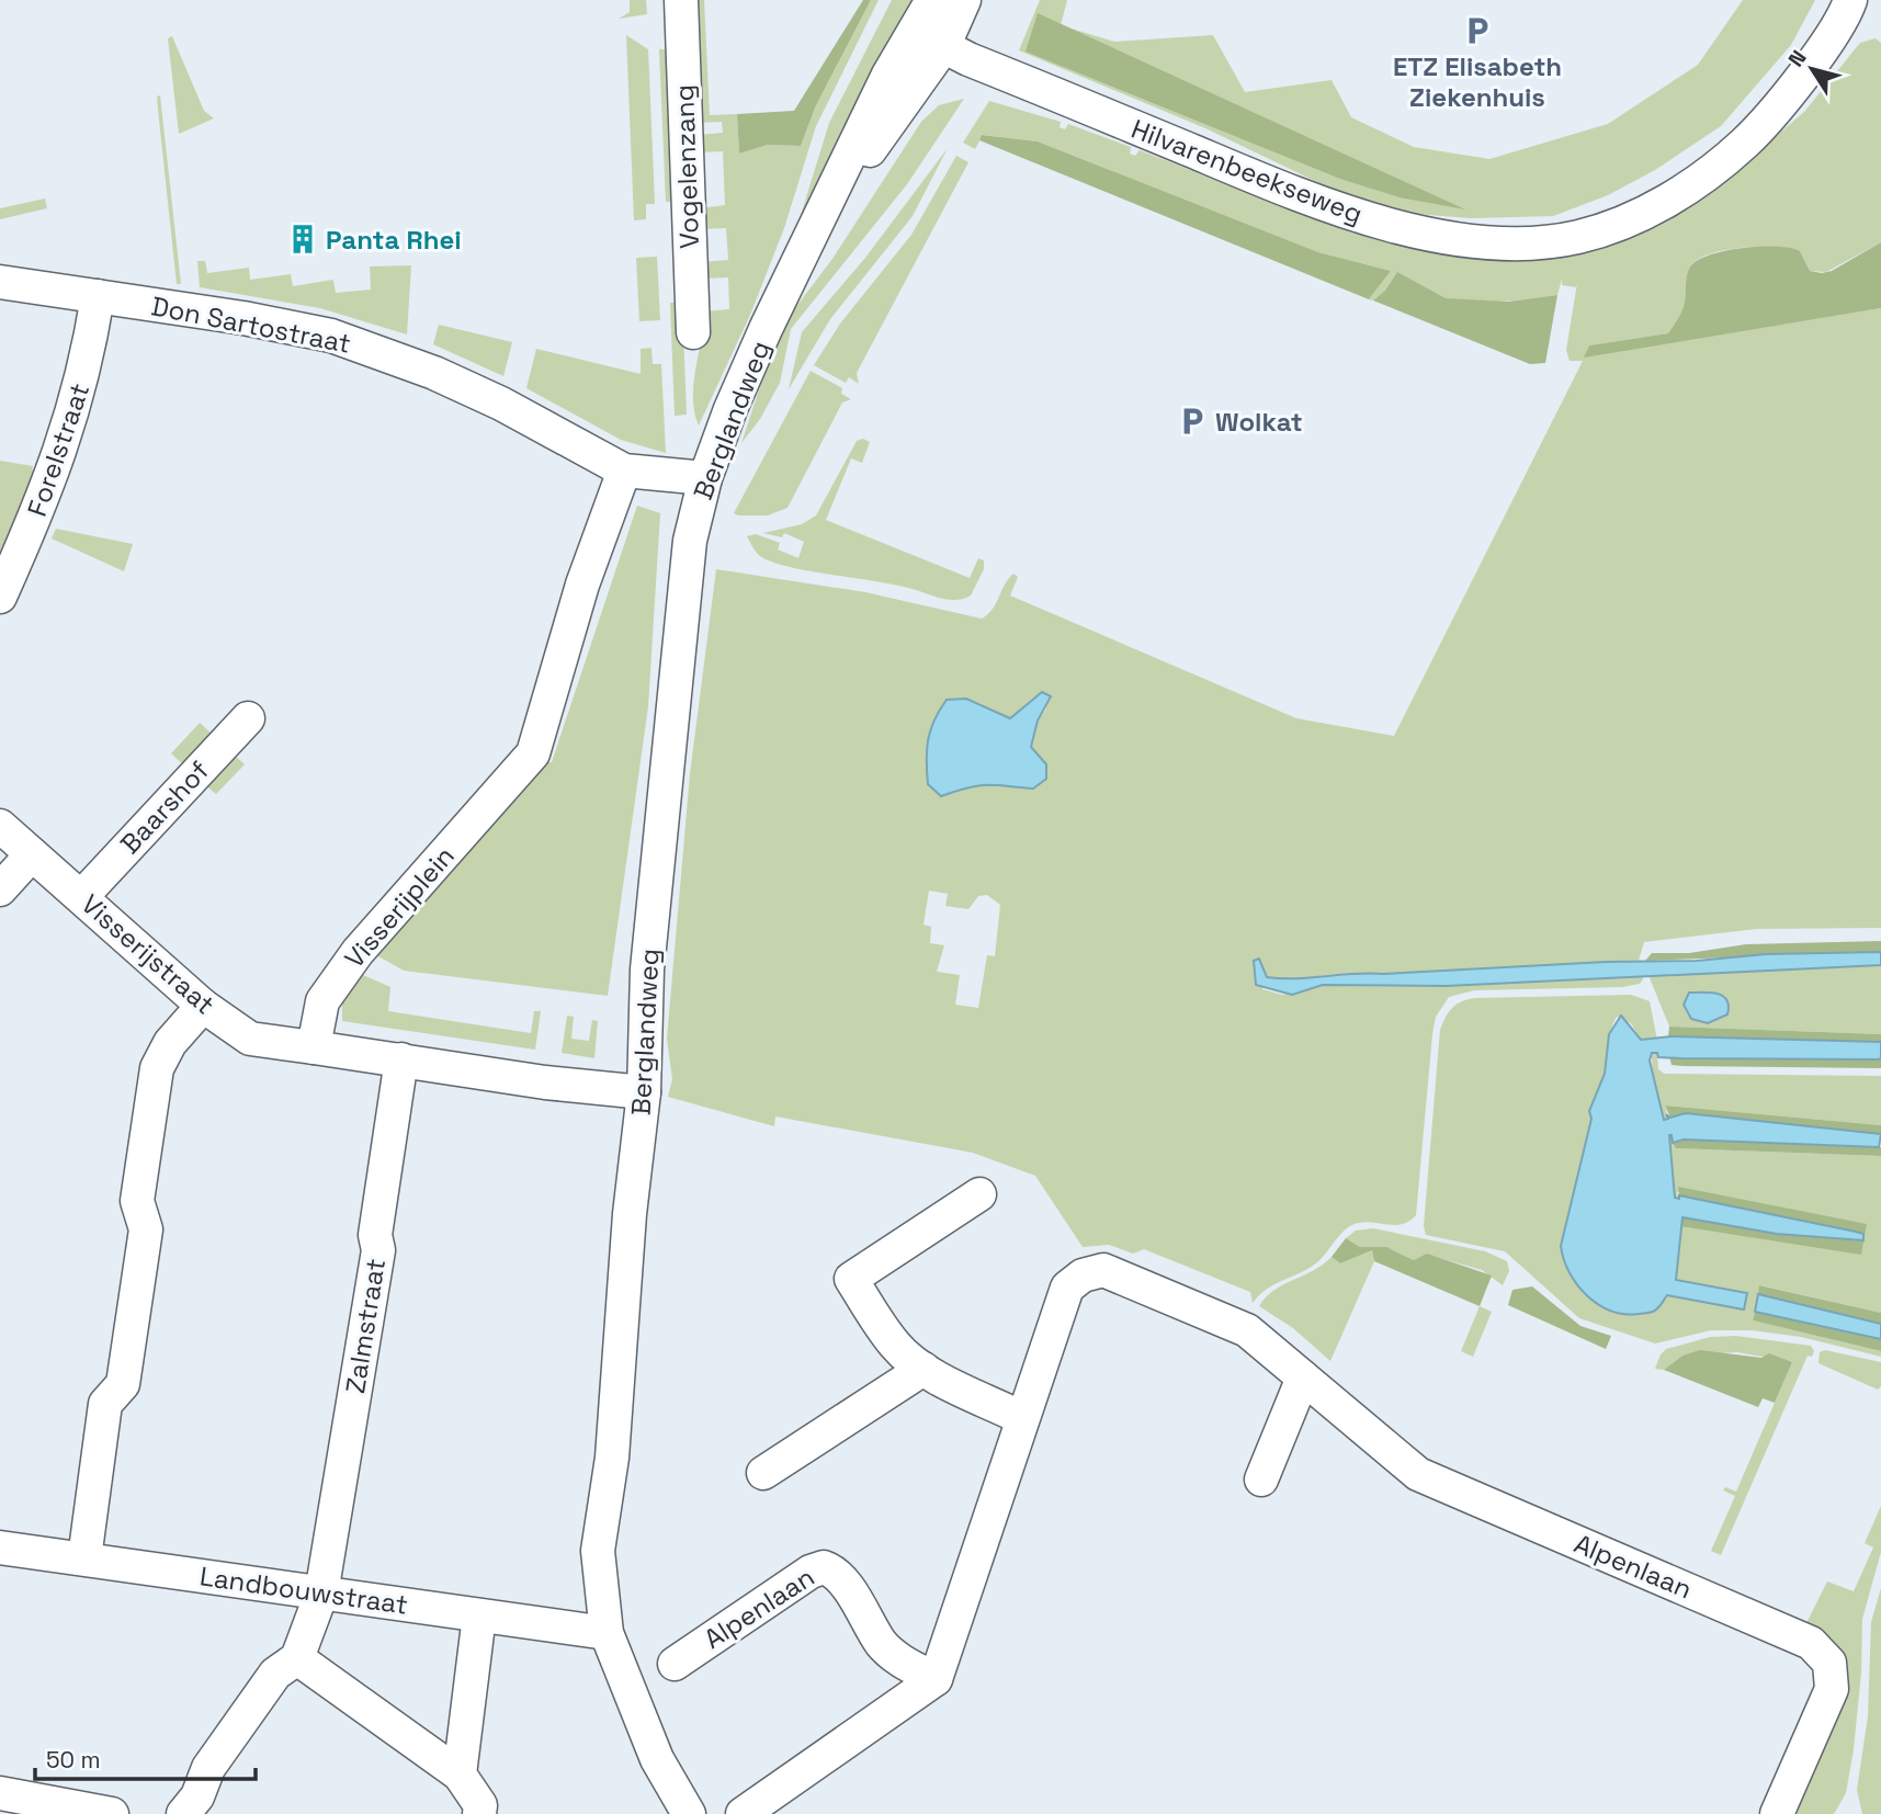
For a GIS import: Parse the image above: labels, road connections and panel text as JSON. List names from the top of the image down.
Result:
{
  "streets": {
    "street": [
      "Vogelenzang",
      "Hilvarenbeekseweg",
      "Don Sartostraat",
      "Berglandweg",
      "Forelstraat",
      "Baarshof",
      "Visserijplein",
      "Visserijstraat",
      "Zalmstraat",
      "Alpenlaan",
      "Landbouwstraat"
    ]
  },
  "crossings": [
    ["Hilvarenbeekseweg", "Berglandweg"],
    ["Don Sartostraat", "Berglandweg"],
    ["Don Sartostraat", "Forelstraat"],
    ["Don Sartostraat", "Visserijplein"],
    ["Berglandweg", "Landbouwstraat"],
    ["Baarshof", "Visserijstraat"],
    ["Visserijplein", "Visserijstraat"],
    ["Zalmstraat", "Landbouwstraat"]
  ],
  "places": {
    "parking": ["ETZ Elisabeth Ziekenhuis", "Wolkat"],
    "building": ["Panta Rhei"]
  },
  "scale_bar": "50 m",
  "north": "top left"
}
